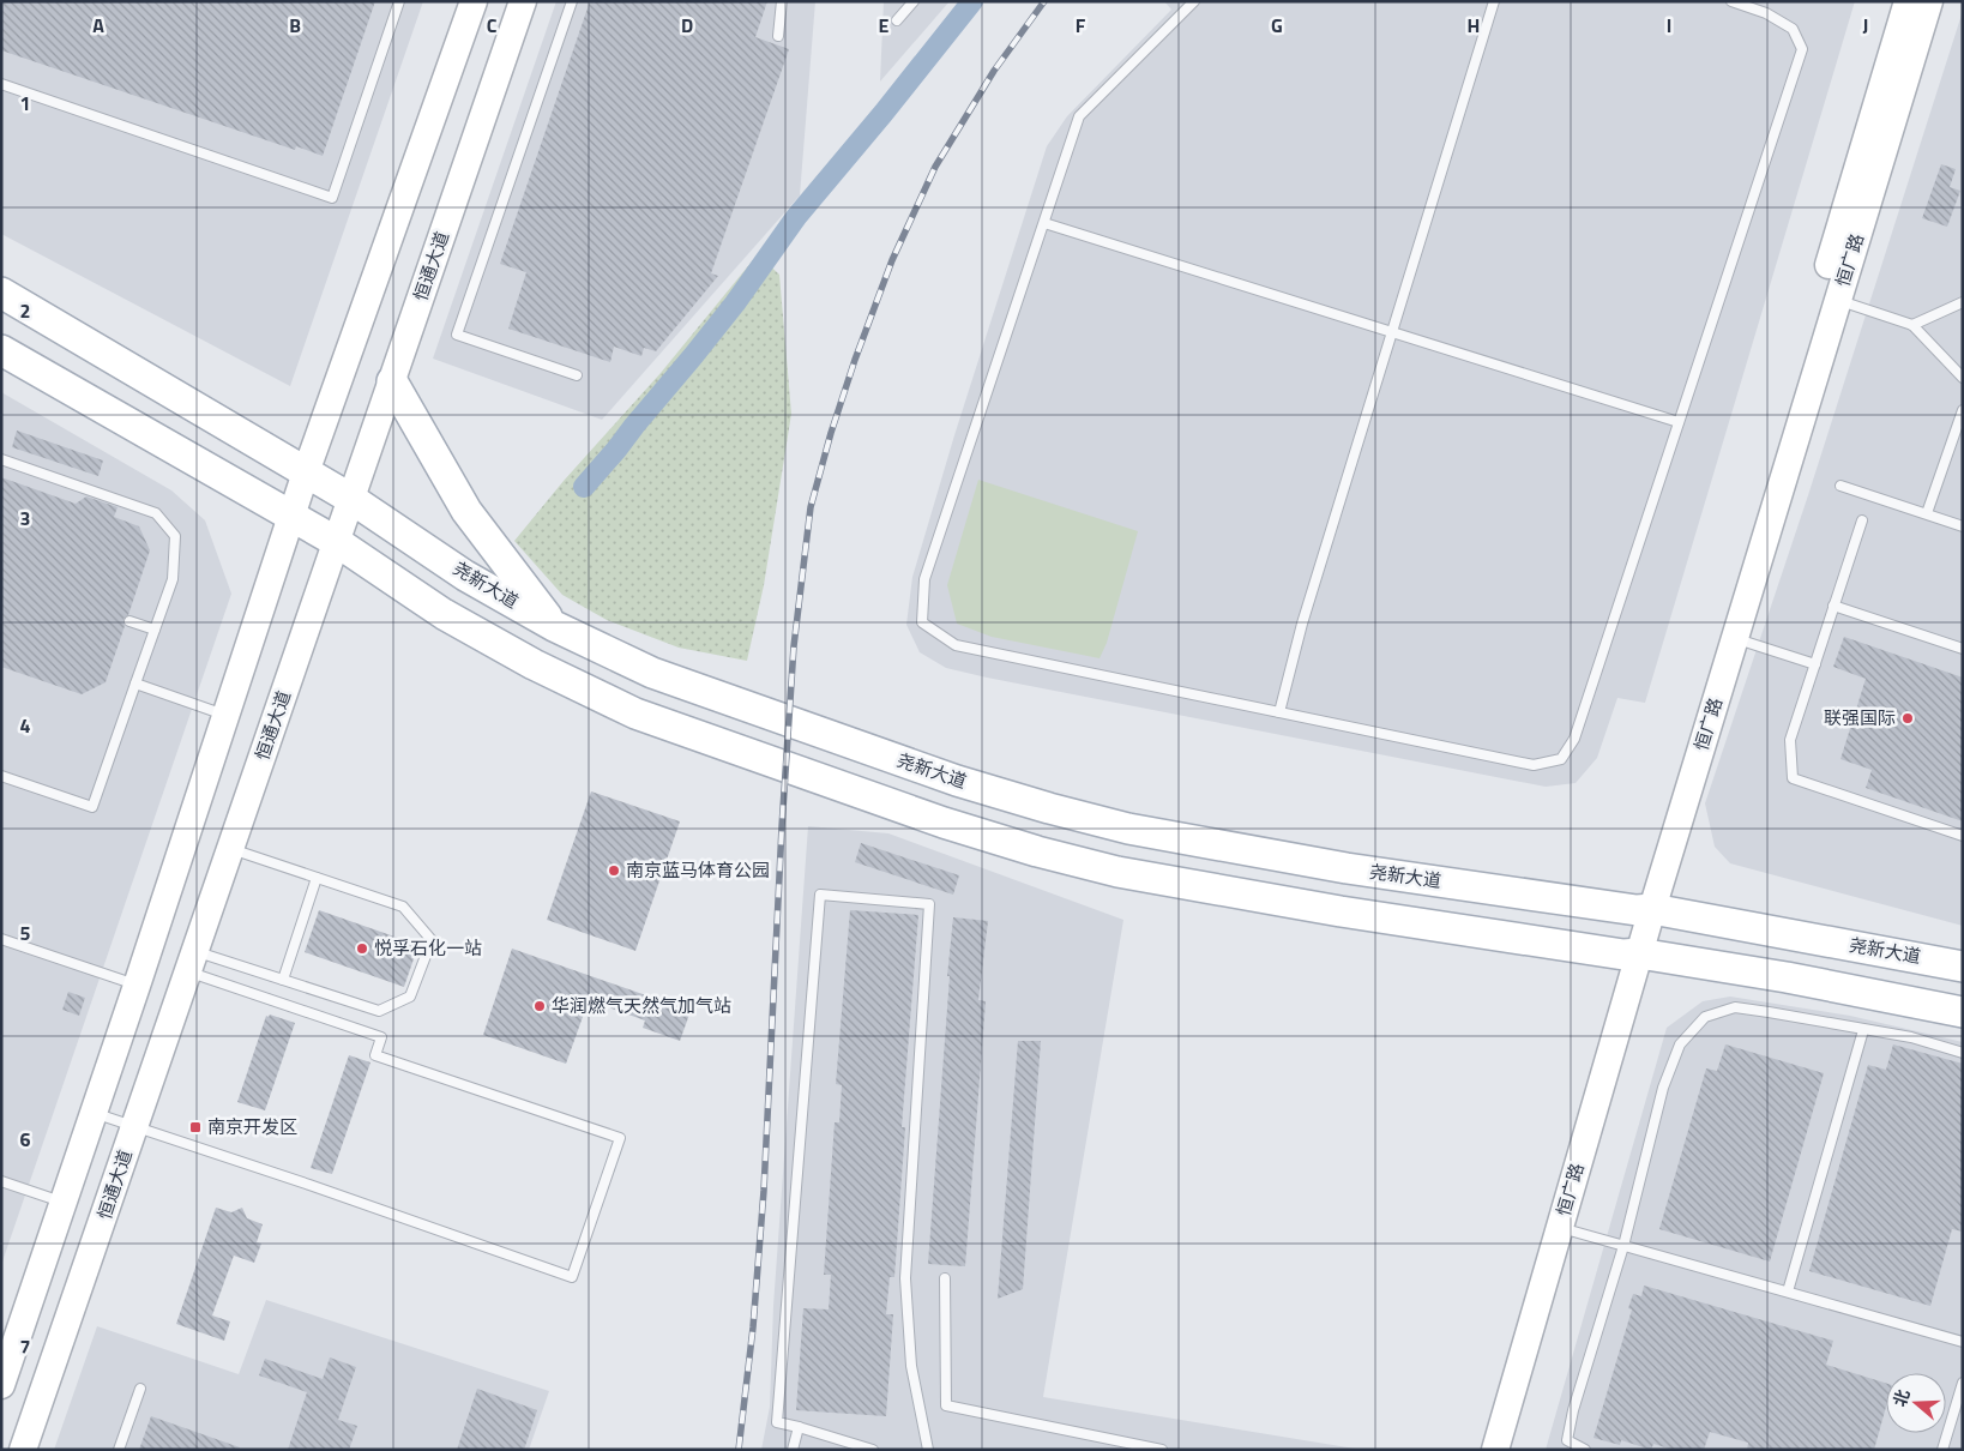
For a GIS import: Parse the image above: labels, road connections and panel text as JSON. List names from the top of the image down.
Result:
{
  "streets": {
    "main road": ["恒广路", "恒通大道", "尧新大道"]
  },
  "crossings": [
    ["恒广路", "尧新大道"],
    ["恒通大道", "尧新大道"]
  ],
  "places": {
    "other": [
      "联强国际",
      "南京蓝马体育公园",
      "悦孚石化一站",
      "华润燃气天然气加气站"
    ],
    "transit": ["南京开发区"]
  },
  "north": "left",
  "grid": {
    "columns": [
      "A",
      "B",
      "C",
      "D",
      "E",
      "F",
      "G",
      "H",
      "I",
      "J"
    ],
    "rows": [
      "1",
      "2",
      "3",
      "4",
      "5",
      "6",
      "7"
    ]
  }
}
